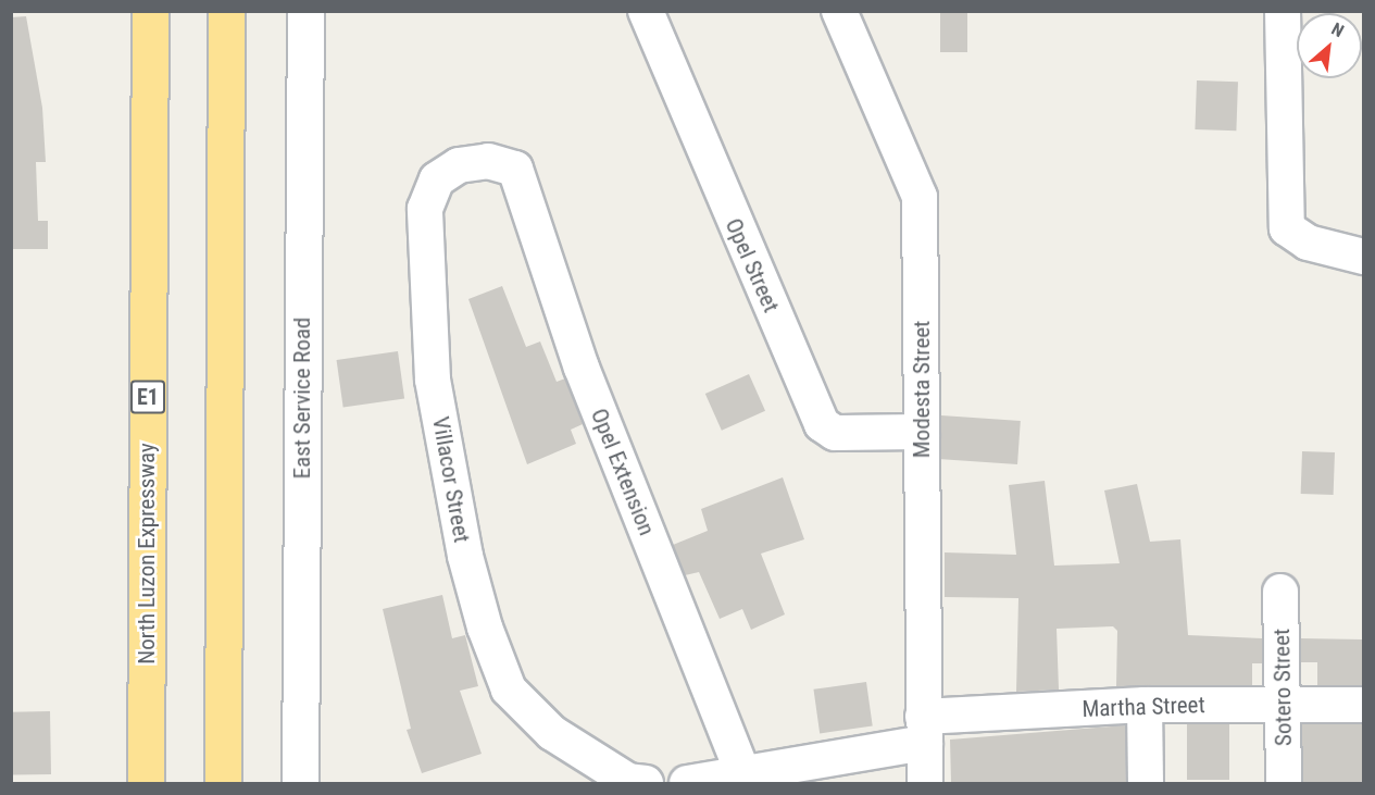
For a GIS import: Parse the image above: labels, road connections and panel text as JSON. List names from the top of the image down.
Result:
{
  "streets": {
    "highway": ["E1", "North Luzon Expressway"],
    "street": [
      "Opel Street",
      "Modesta Street",
      "East Service Road",
      "Opel Extension",
      "Villacor Street",
      "Sotero Street",
      "Martha Street"
    ]
  },
  "crossings": [
    ["Opel Street", "Modesta Street"],
    ["Modesta Street", "Martha Street"],
    ["Opel Extension", "Villacor Street"],
    ["Sotero Street", "Martha Street"]
  ],
  "north": "top right"
}
